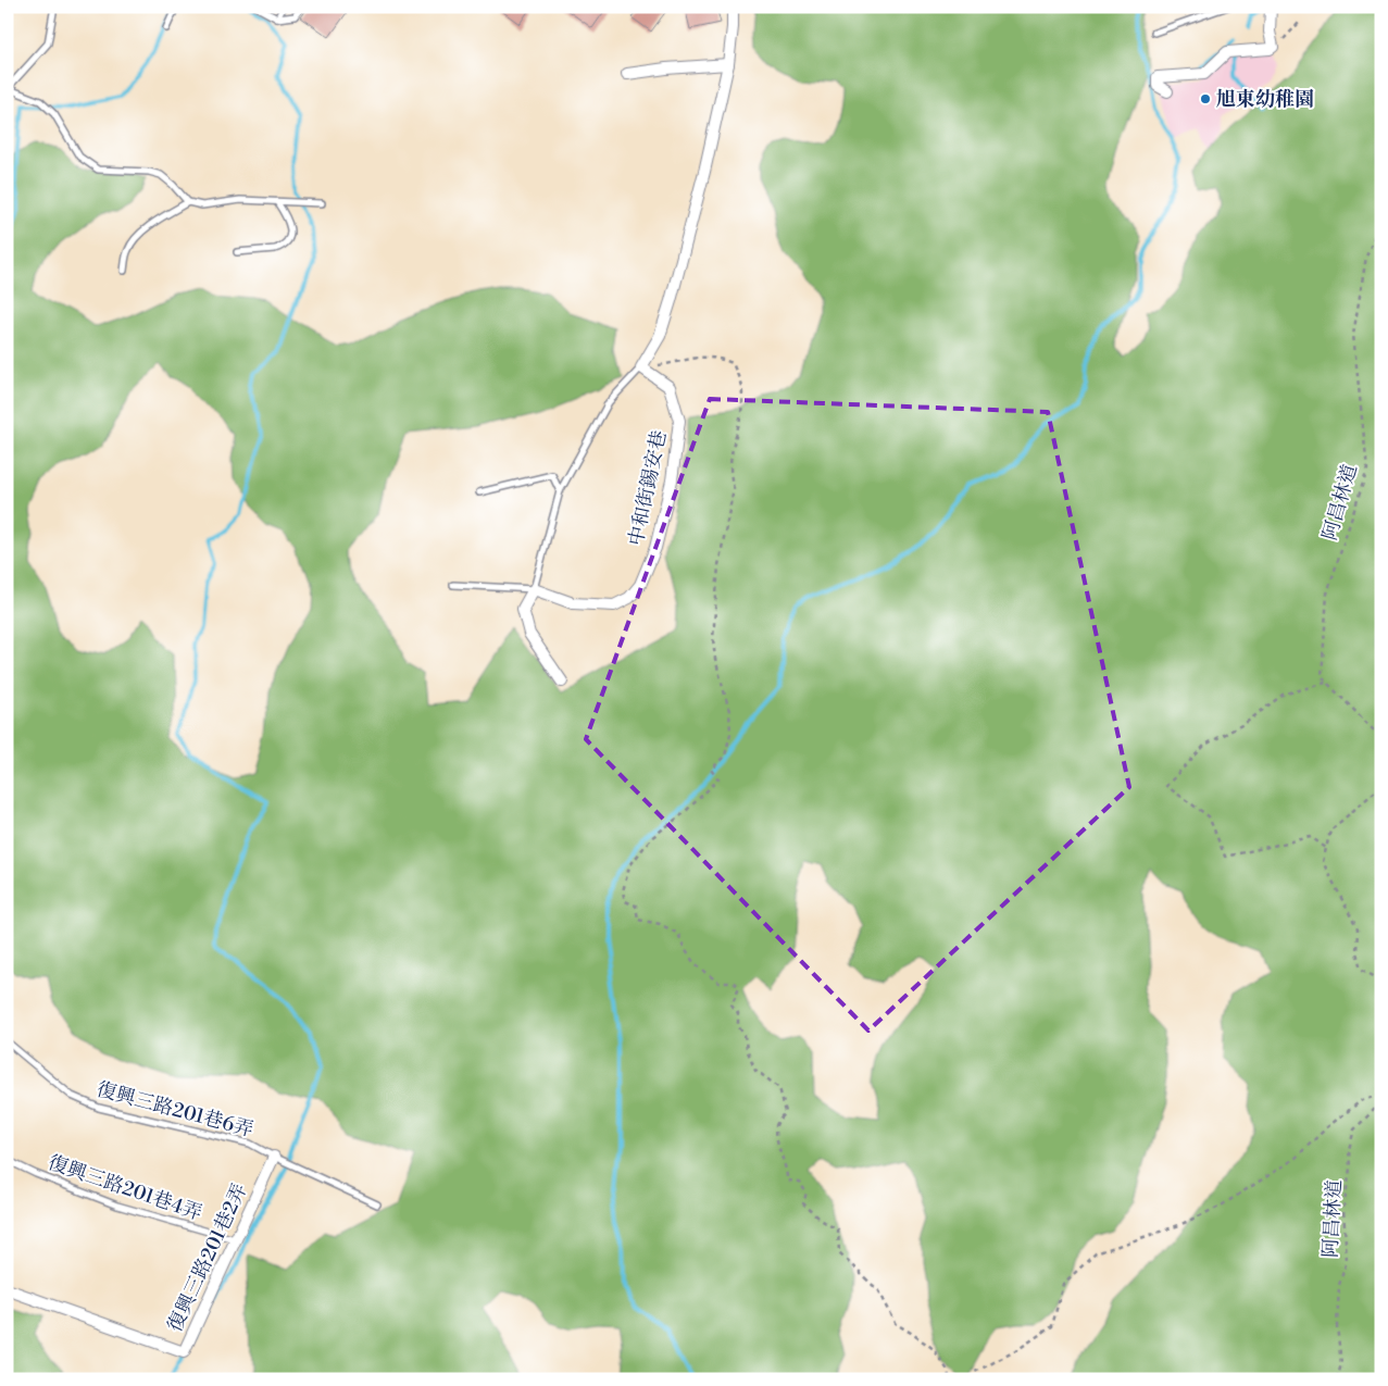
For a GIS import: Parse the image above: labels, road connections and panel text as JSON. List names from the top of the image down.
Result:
{
  "streets": {
    "street": ["中和街錫安巷", "復興三路201巷2弄"],
    "lane": ["復興三路201巷6弄", "復興三路201巷4弄"],
    "path": ["阿昌林道"]
  },
  "crossings": [
    ["復興三路201巷6弄", "復興三路201巷2弄"],
    ["復興三路201巷4弄", "復興三路201巷2弄"]
  ],
  "places": ["旭東幼稚園"]
}
